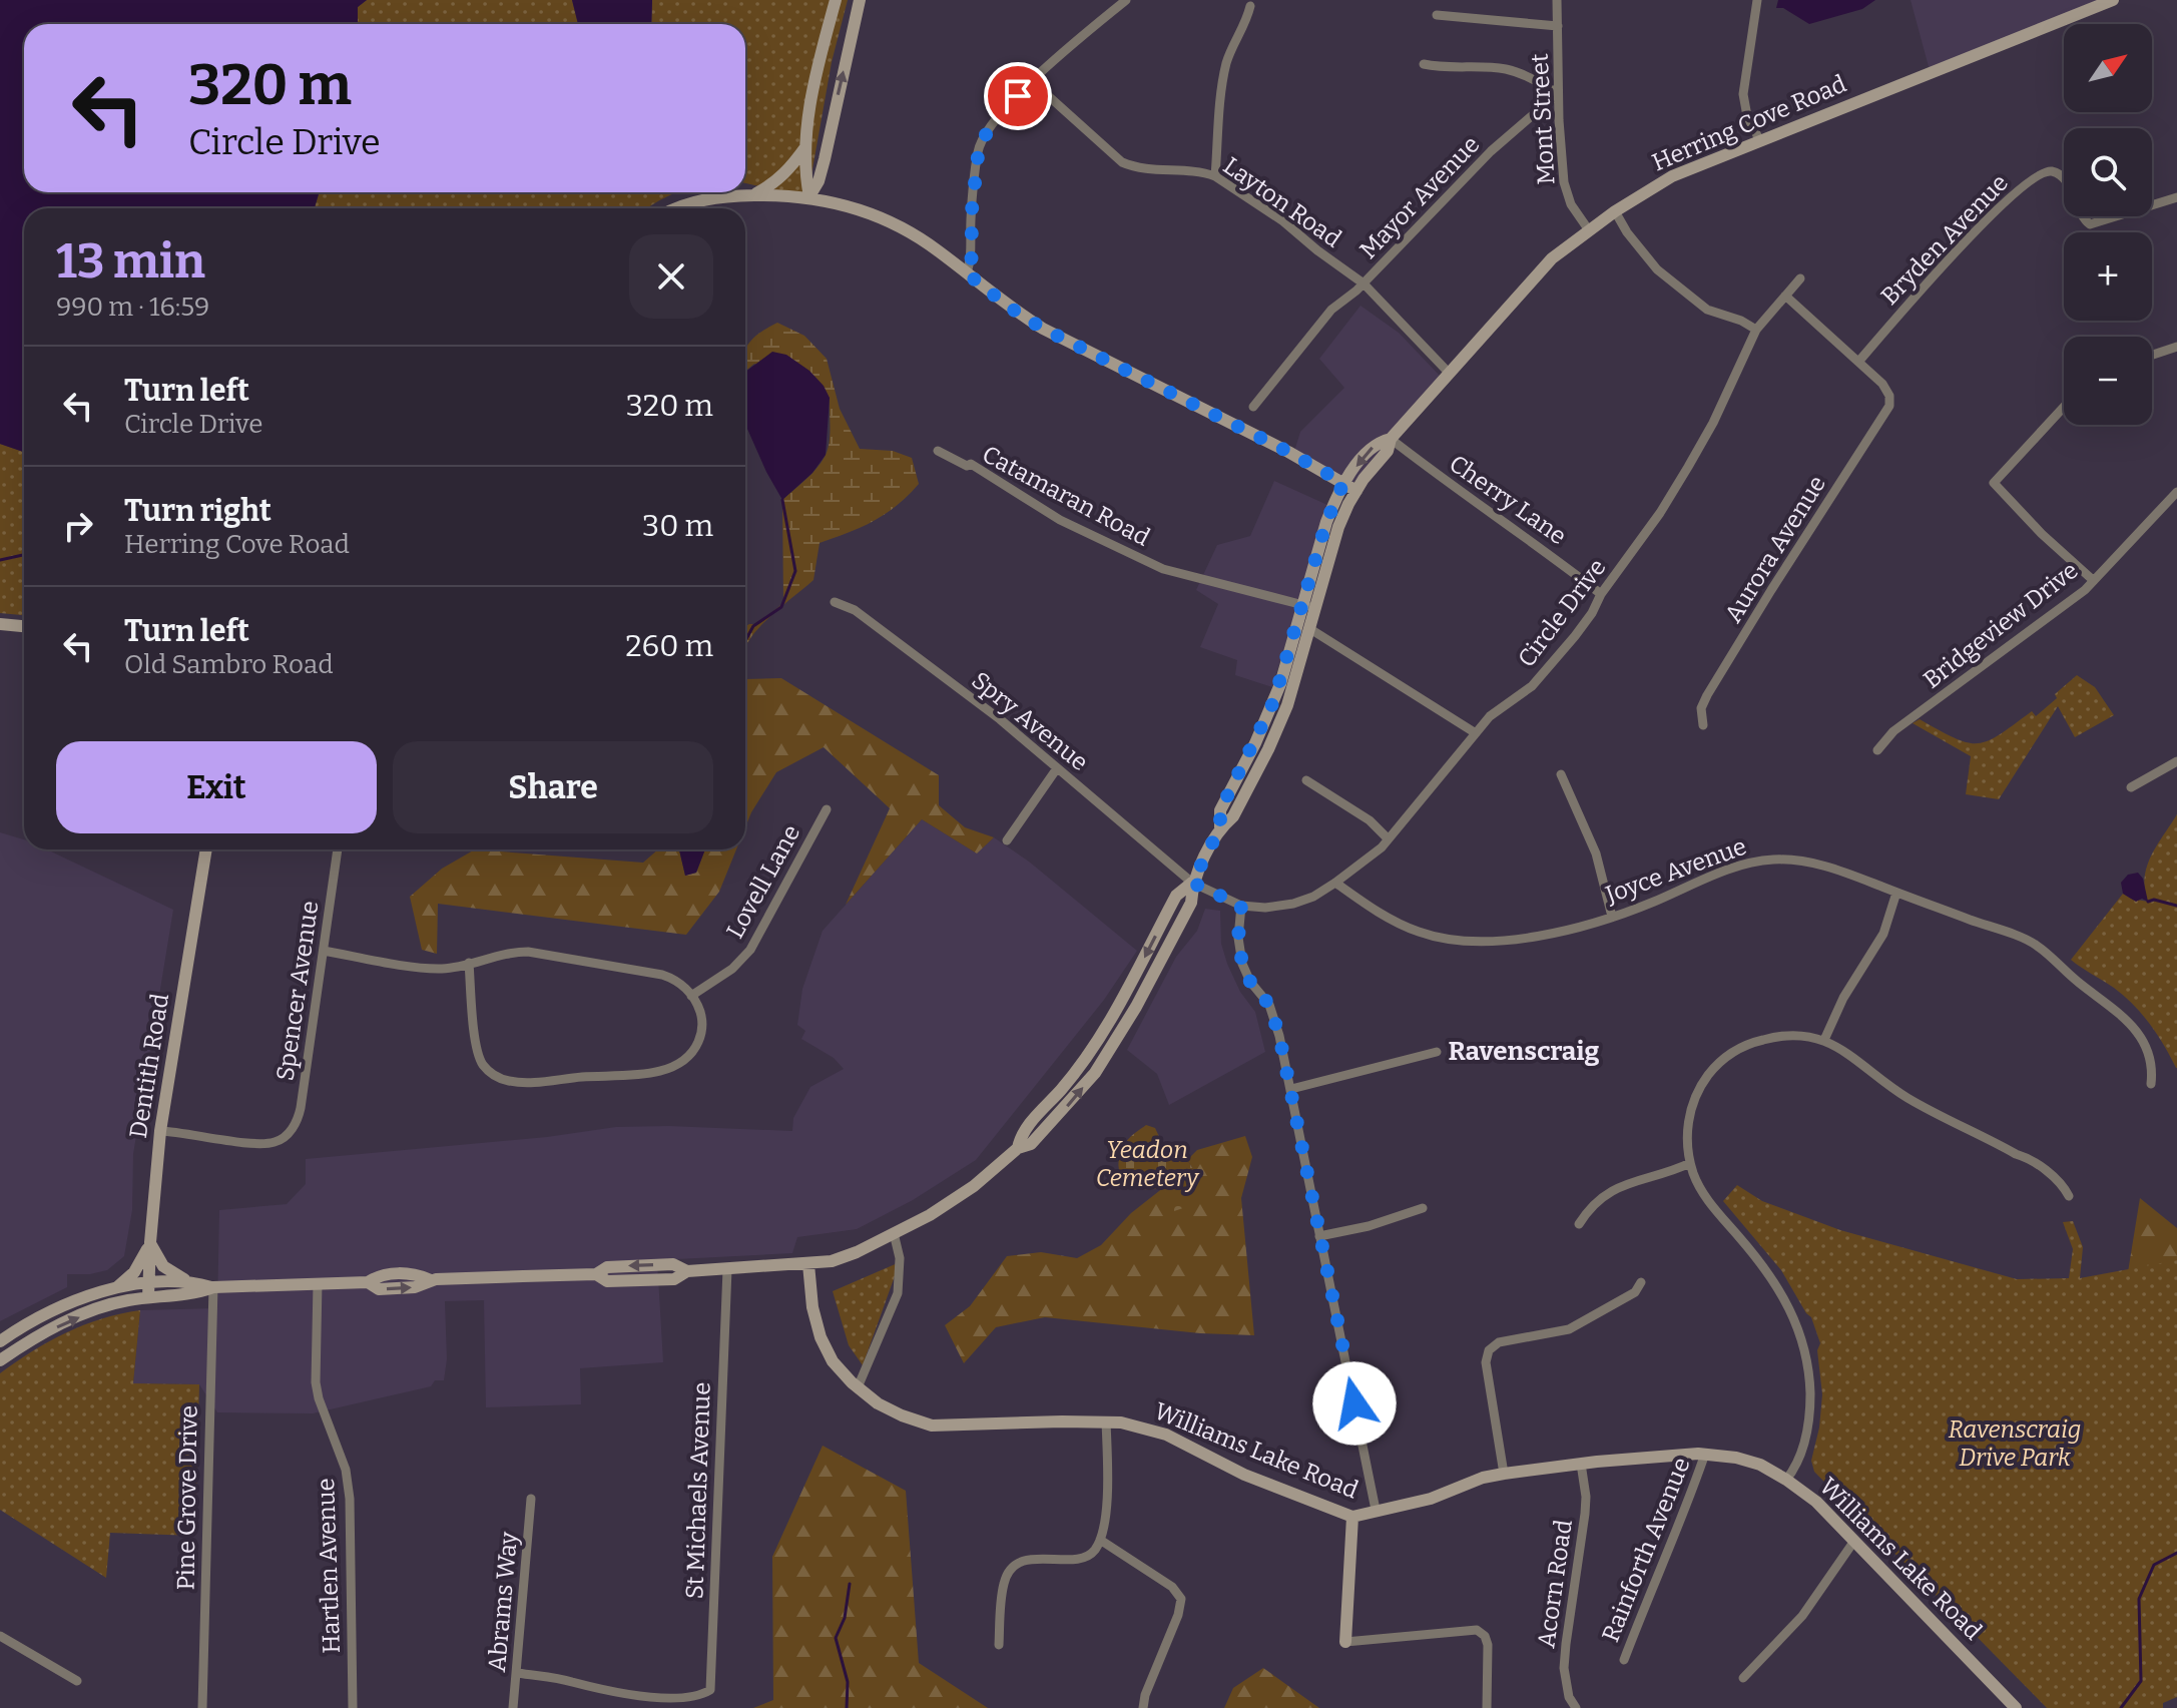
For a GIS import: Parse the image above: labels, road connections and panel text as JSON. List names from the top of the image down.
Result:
{
  "streets": {
    "main road": ["Herring Cove Road", "Dentith Road", "Williams Lake Road"],
    "street": [
      "Mont Street",
      "Mayor Avenue",
      "Layton Road",
      "Bryden Avenue",
      "Catamaran Road",
      "Cherry Lane",
      "Aurora Avenue",
      "Circle Drive",
      "Bridgeview Drive",
      "Spry Avenue",
      "Joyce Avenue",
      "Lovell Lane",
      "Spencer Avenue",
      "St Michaels Avenue",
      "Pine Grove Drive",
      "Rainforth Avenue",
      "Hartlen Avenue",
      "Acorn Road",
      "Abrams Way"
    ]
  },
  "crossings": [
    ["Mont Street", "Herring Cove Road"],
    ["Mont Street", "Mayor Avenue"],
    ["Herring Cove Road", "Layton Road"],
    ["Herring Cove Road", "Catamaran Road"],
    ["Herring Cove Road", "Cherry Lane"],
    ["Herring Cove Road", "Circle Drive"],
    ["Herring Cove Road", "Spry Avenue"],
    ["Herring Cove Road", "Dentith Road"],
    ["Herring Cove Road", "Williams Lake Road"],
    ["Herring Cove Road", "St Michaels Avenue"],
    ["Herring Cove Road", "Pine Grove Drive"],
    ["Herring Cove Road", "Hartlen Avenue"],
    ["Mayor Avenue", "Layton Road"],
    ["Bryden Avenue", "Aurora Avenue"],
    ["Cherry Lane", "Circle Drive"],
    ["Circle Drive", "Spry Avenue"],
    ["Circle Drive", "Joyce Avenue"],
    ["Spencer Avenue", "Dentith Road"],
    ["Williams Lake Road", "Rainforth Avenue"],
    ["Williams Lake Road", "Acorn Road"],
    ["St Michaels Avenue", "Abrams Way"]
  ],
  "districts": ["Ravenscraig"],
  "parks": ["Yeadon Cemetery", "Ravenscraig Drive Park"],
  "north": "top right",
  "page": {
    "map_buttons": ["+", "−"],
    "turn": ["320 m", "Circle Drive"],
    "heading": ["13 min", "990 m · 16:59"],
    "list": [
      {
        "name": "Turn left",
        "note": "Circle Drive",
        "value": "320 m"
      },
      {
        "name": "Turn right",
        "note": "Herring Cove Road",
        "value": "30 m"
      },
      {
        "name": "Turn left",
        "note": "Old Sambro Road",
        "value": "260 m"
      }
    ],
    "buttons": ["Exit", "Share"]
  }
}
